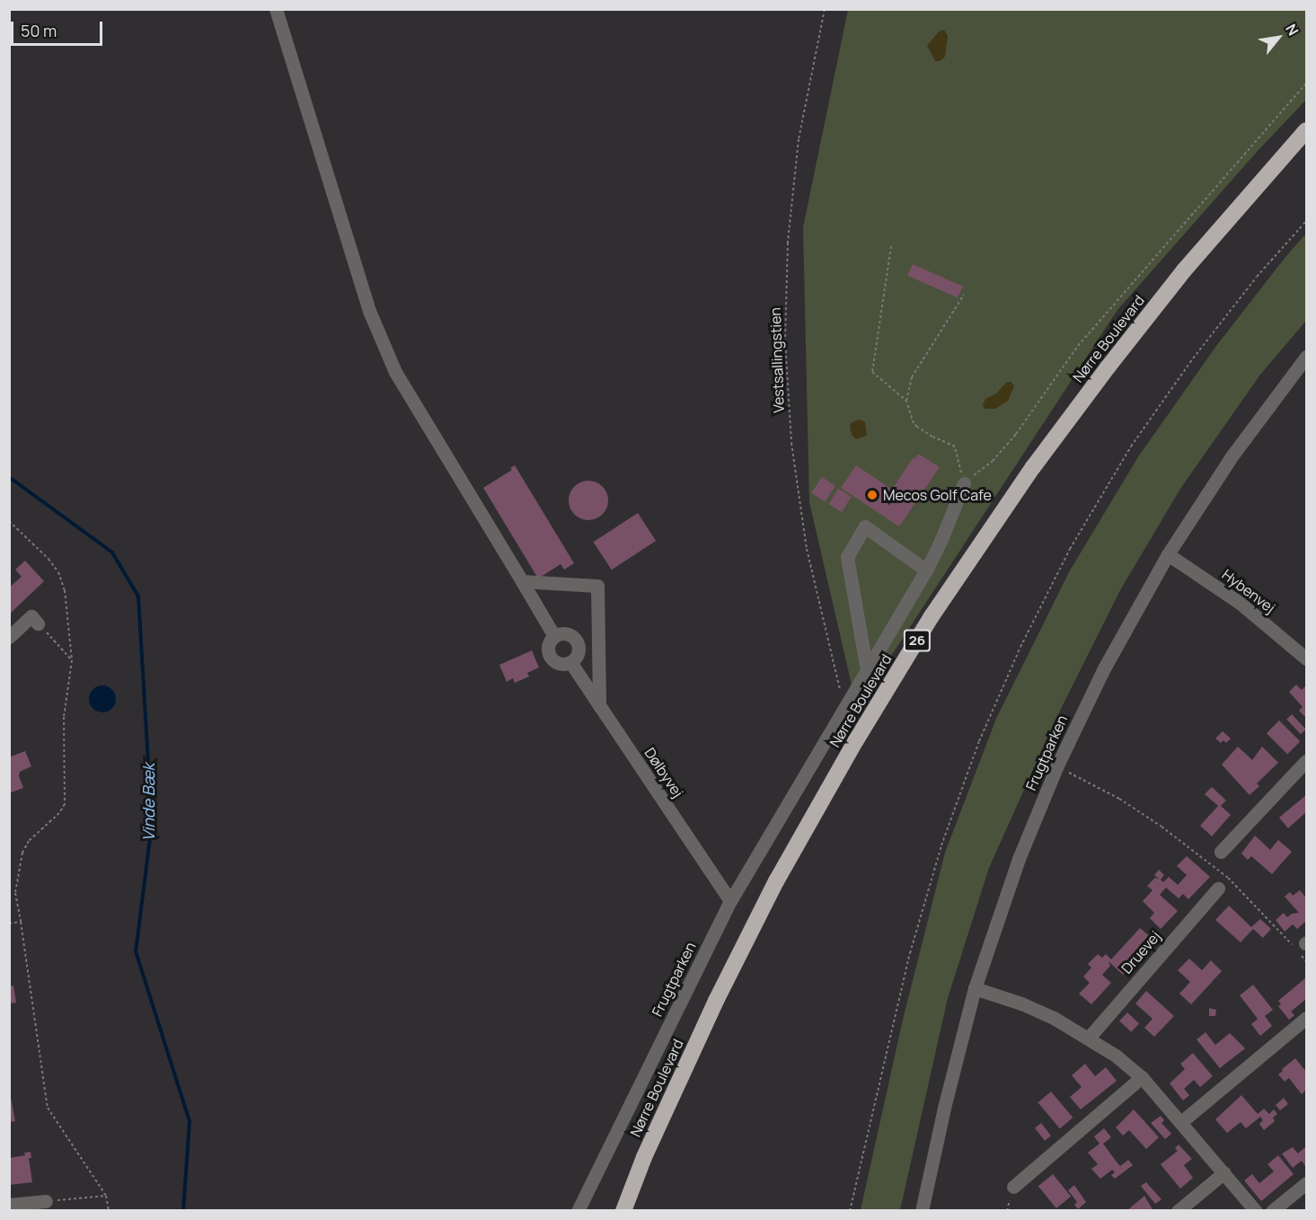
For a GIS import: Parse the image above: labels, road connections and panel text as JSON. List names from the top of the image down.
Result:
{
  "streets": {
    "highway": ["Nørre Boulevard", "26"],
    "street": [
      "Hybenvej",
      "Frugtparken",
      "Dølbyvej",
      "Druevej"
    ],
    "path": ["Vestsallingstien"]
  },
  "crossings": [
    ["Vestsallingstien", "Frugtparken"],
    ["Hybenvej", "Frugtparken"],
    ["Frugtparken", "Dølbyvej"]
  ],
  "water": ["Vinde Bæk"],
  "places": ["Mecos Golf Cafe"],
  "scale_bar": "50 m",
  "north": "top right"
}
